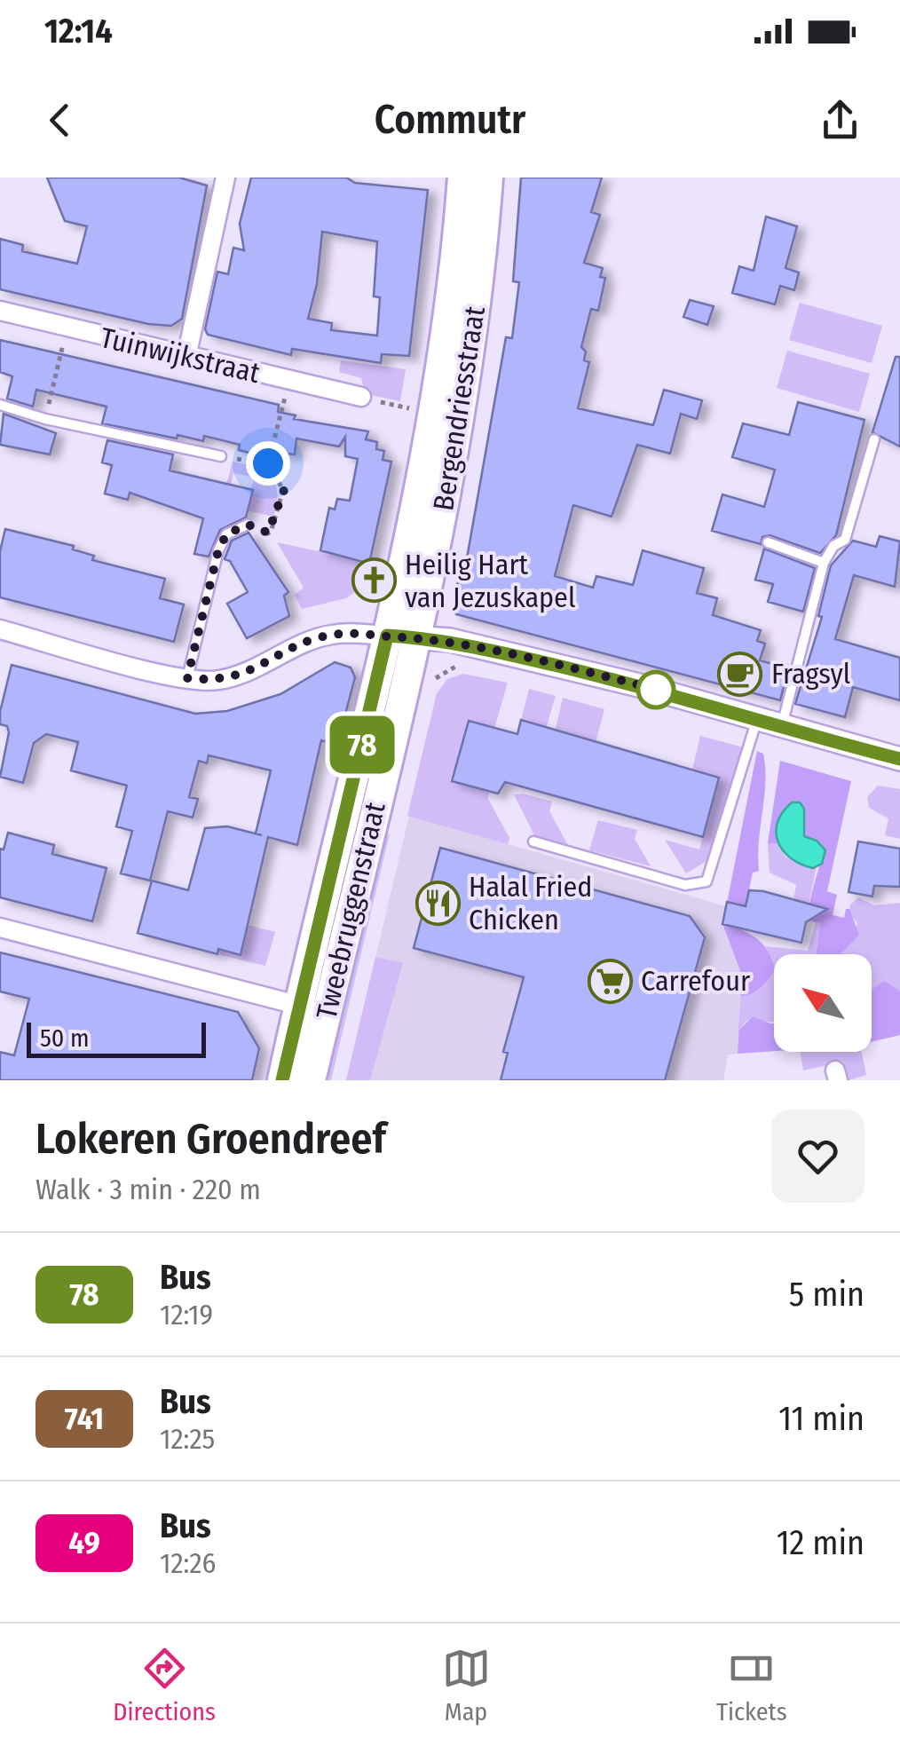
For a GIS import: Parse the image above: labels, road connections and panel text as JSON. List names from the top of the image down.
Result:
{
  "streets": {
    "main road": ["Bergendriesstraat", "Tweebruggenstraat"],
    "street": ["Tuinwijkstraat"]
  },
  "crossings": [
    ["Bergendriesstraat", "Tweebruggenstraat"]
  ],
  "places": {
    "church": ["Heilig Hart van Jezuskapel"],
    "cafe": ["Fragsyl"],
    "restaurant": ["Halal Fried Chicken"],
    "supermarket": ["Carrefour"]
  },
  "lines": ["bus line 78"],
  "scale_bar": "50 m",
  "north": "top left",
  "page": {
    "status": "12:14",
    "header": "Commutr",
    "on_map": "78",
    "scale": "50 m",
    "heading": ["Lokeren Groendreef", "Walk · 3 min · 220 m"],
    "list": [
      {
        "mark": "78",
        "name": "Bus",
        "note": "12:19",
        "value": "5 min"
      },
      {
        "mark": "741",
        "name": "Bus",
        "note": "12:25",
        "value": "11 min"
      },
      {
        "mark": "49",
        "name": "Bus",
        "note": "12:26",
        "value": "12 min"
      }
    ],
    "tabs": ["Directions", "Map", "Tickets"]
  }
}
